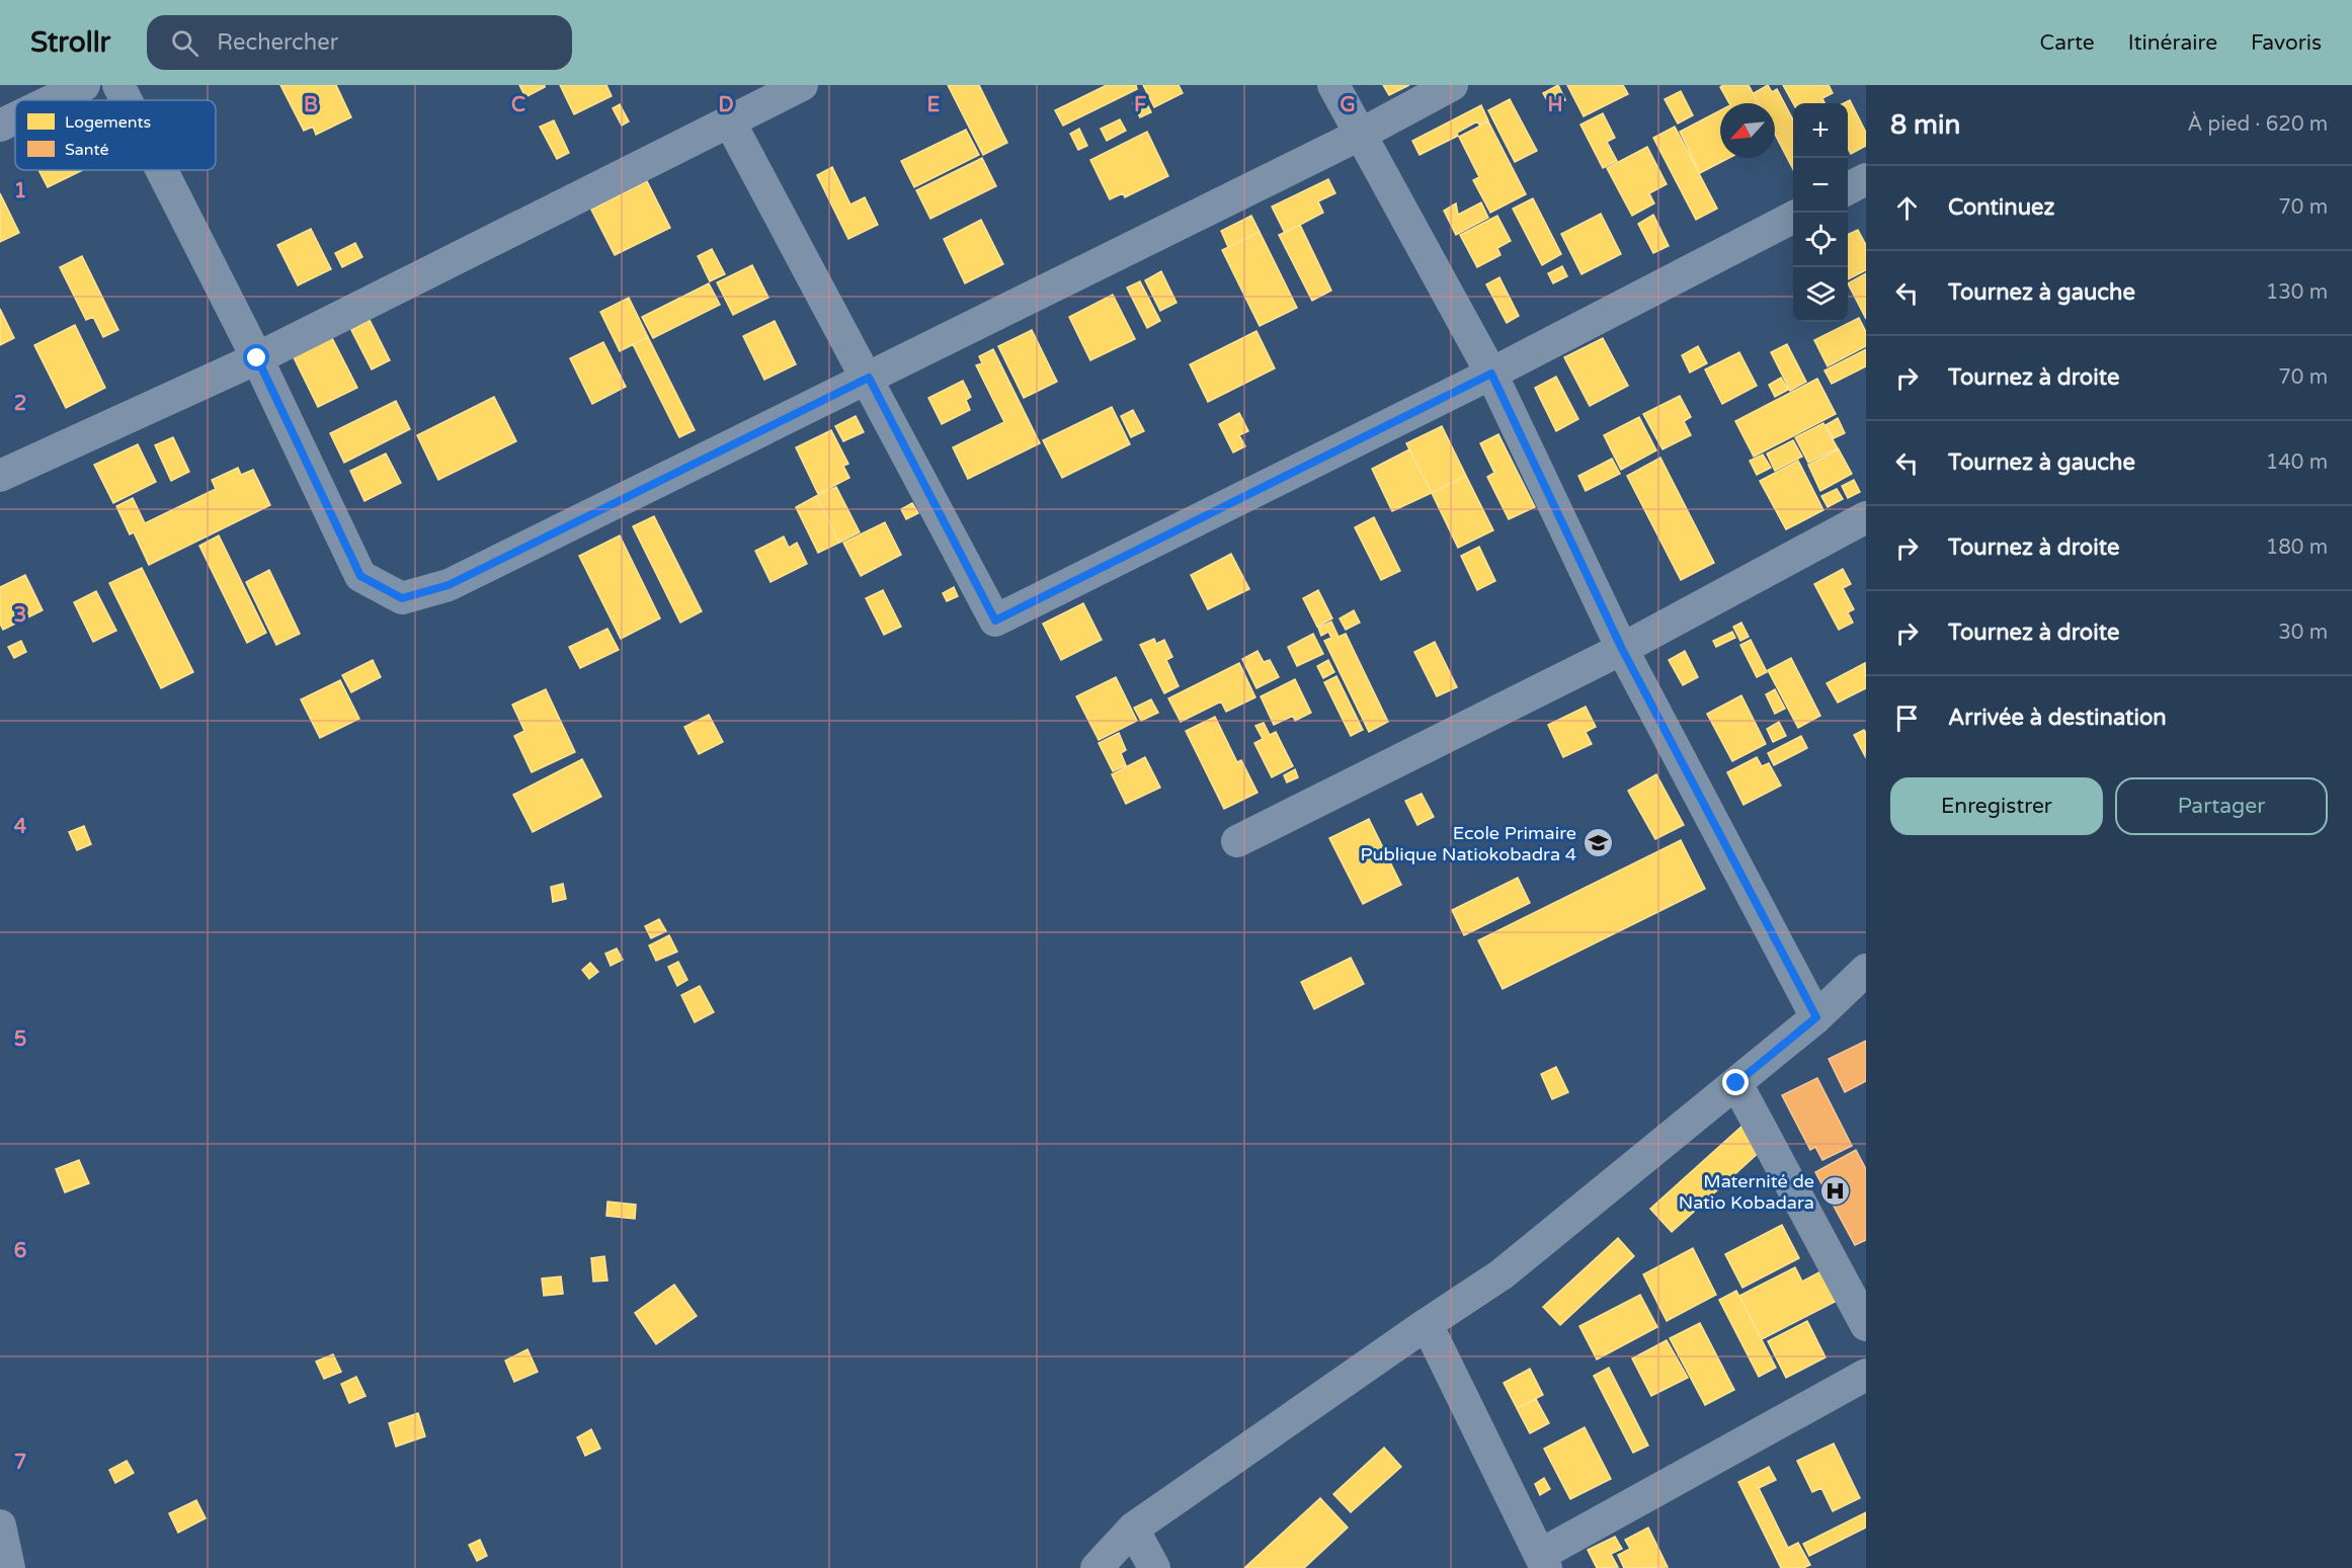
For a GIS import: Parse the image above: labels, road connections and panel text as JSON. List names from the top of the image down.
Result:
{
  "places": {
    "school or university": ["Ecole Primaire Publique Natiokobadra 4"],
    "hospital": ["Maternité de Natio Kobadara"]
  },
  "legend": ["Logements", "Santé"],
  "north": "bottom left",
  "page": {
    "header": "Strollr",
    "search": "Rechercher",
    "nav": ["Carte", "Itinéraire", "Favoris"],
    "heading": ["8 min", "À pied · 620 m"],
    "map_buttons": ["+", "−"],
    "list": [
      ["Continuez", "70 m"],
      ["Tournez à gauche", "130 m"],
      ["Tournez à droite", "70 m"],
      ["Tournez à gauche", "140 m"],
      ["Tournez à droite", "180 m"],
      ["Tournez à droite", "30 m"],
      "Arrivée à destination"
    ],
    "buttons": ["Enregistrer", "Partager"]
  },
  "grid": {
    "columns": [
      "B",
      "C",
      "D",
      "E",
      "F",
      "G",
      "H"
    ],
    "rows": [
      "1",
      "2",
      "3",
      "4",
      "5",
      "6",
      "7"
    ]
  }
}
